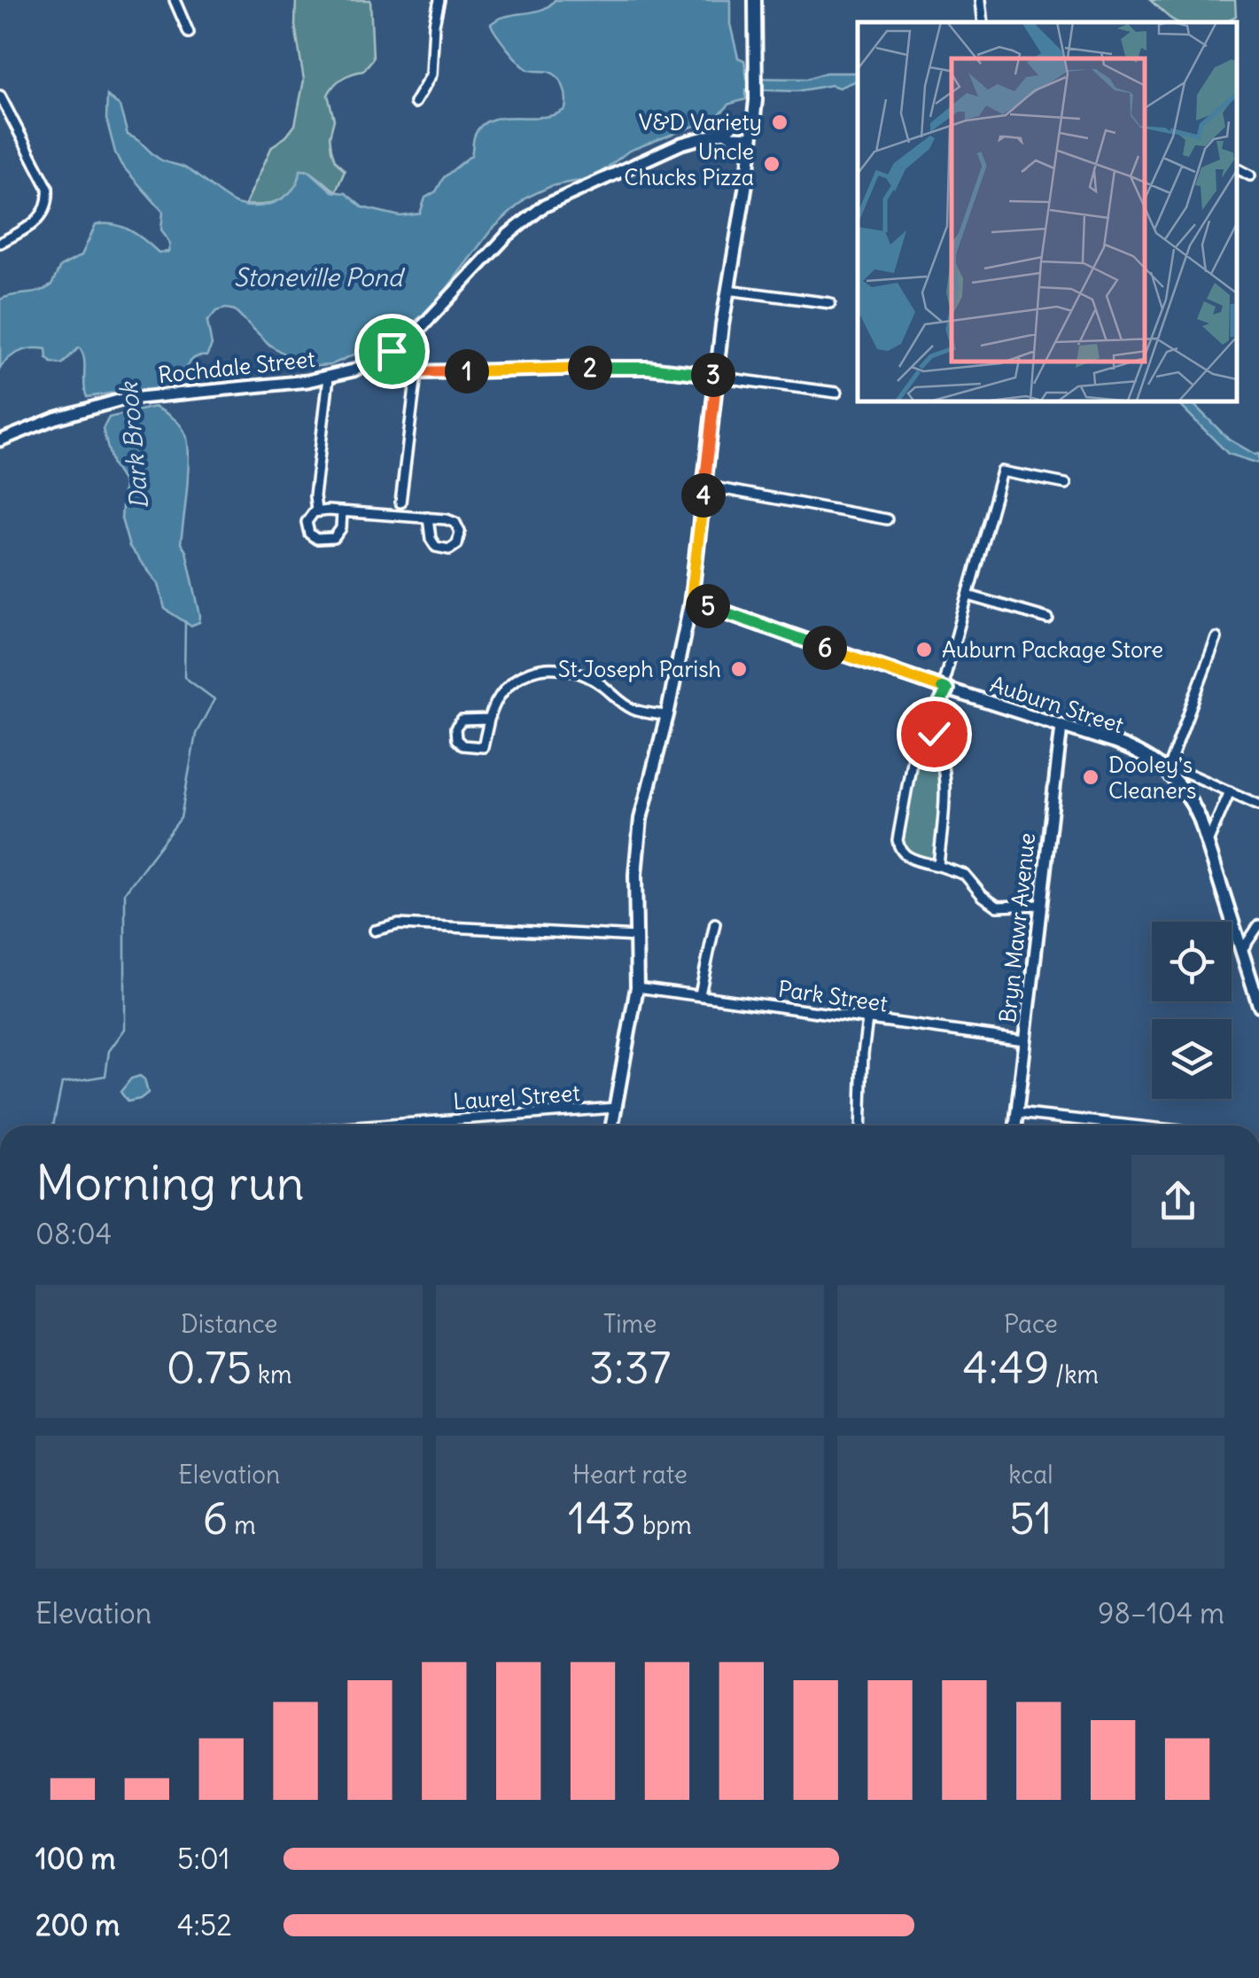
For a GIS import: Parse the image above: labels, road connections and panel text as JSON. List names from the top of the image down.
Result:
{
  "streets": {
    "main road": ["Auburn Street"],
    "street": [
      "Rochdale Street",
      "Bryn Mawr Avenue",
      "Park Street",
      "Laurel Street"
    ]
  },
  "crossings": [
    ["Auburn Street", "Bryn Mawr Avenue"],
    ["Bryn Mawr Avenue", "Park Street"]
  ],
  "water": ["Stoneville Pond", "Dark Brook"],
  "places": [
    "V&D Variety",
    "Uncle Chucks Pizza",
    "Auburn Package Store",
    "St Joseph Parish",
    "Dooley's Cleaners"
  ],
  "page": {
    "pins": [
      "2",
      "1",
      "3",
      "4",
      "5",
      "6"
    ],
    "heading": ["Morning run", "08:04"],
    "stats": [
      ["Distance", "0.75 km"],
      ["Time", "3:37"],
      ["Pace", "4:49 /km"],
      ["Elevation", "6 m"],
      ["Heart rate", "143 bpm"],
      ["kcal", "51"]
    ],
    "chart": ["Elevation", "98–104 m"],
    "list": [
      {
        "name": "100 m",
        "note": "5:01"
      },
      {
        "name": "200 m",
        "note": "4:52"
      }
    ]
  }
}
